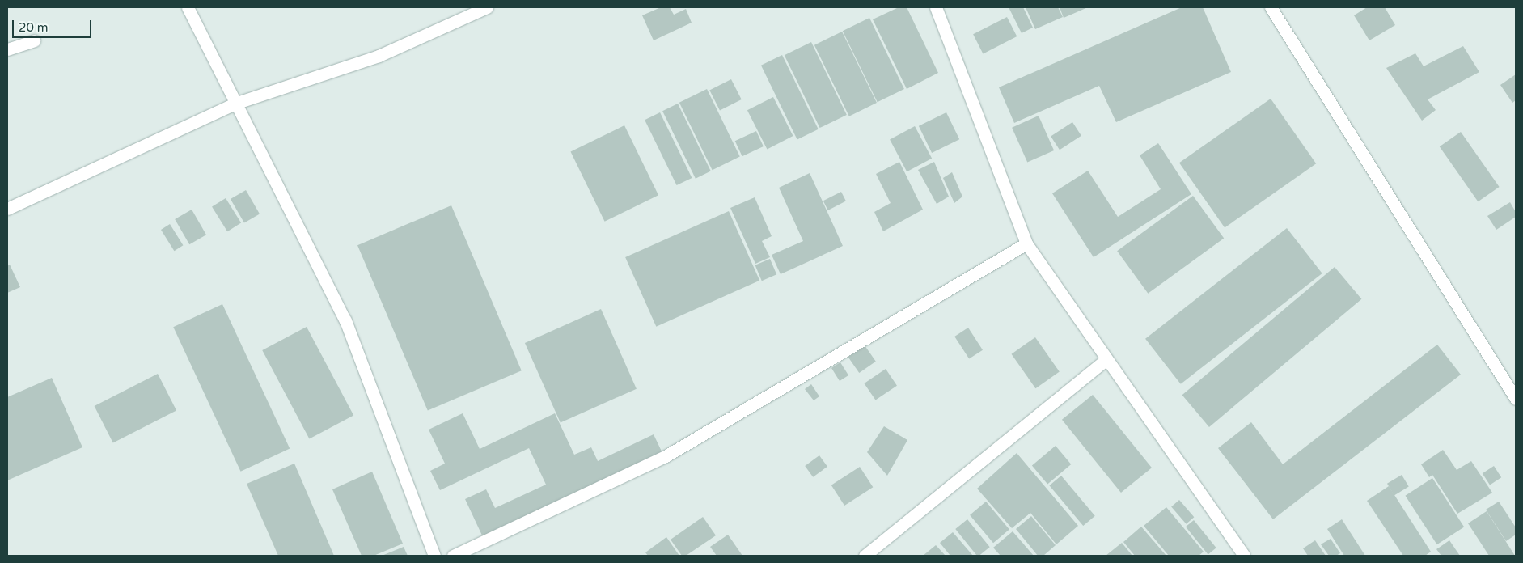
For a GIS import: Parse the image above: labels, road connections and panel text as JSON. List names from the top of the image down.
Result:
{
  "scale_bar": "20 m"
}
